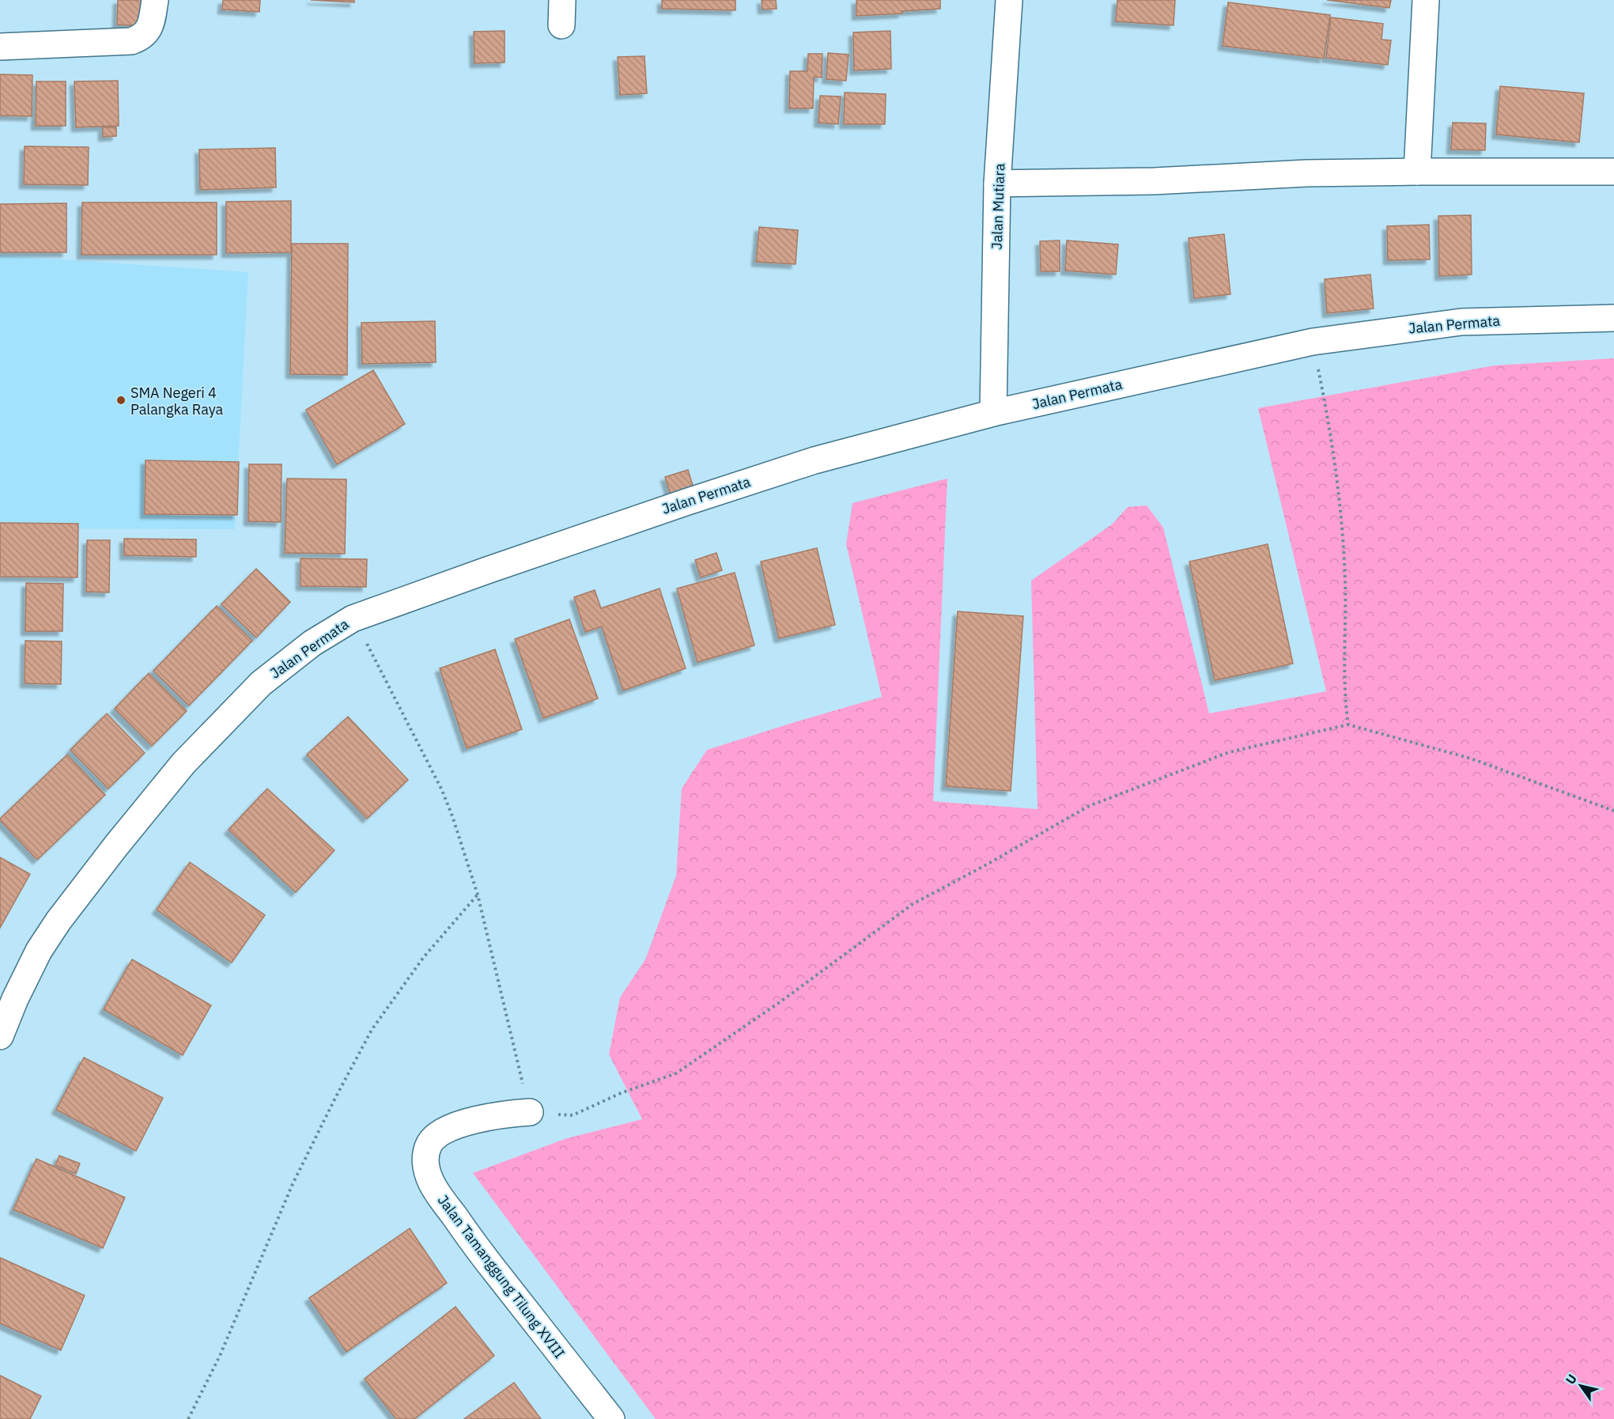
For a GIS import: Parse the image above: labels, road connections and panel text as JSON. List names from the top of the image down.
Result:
{
  "streets": {
    "street": ["Jalan Mutiara", "Jalan Permata", "Jalan Tamanggung Tilung XVIII"]
  },
  "crossings": [
    ["Jalan Mutiara", "Jalan Permata"]
  ],
  "places": ["SMA Negeri 4 Palangka Raya"],
  "north": "top left"
}
